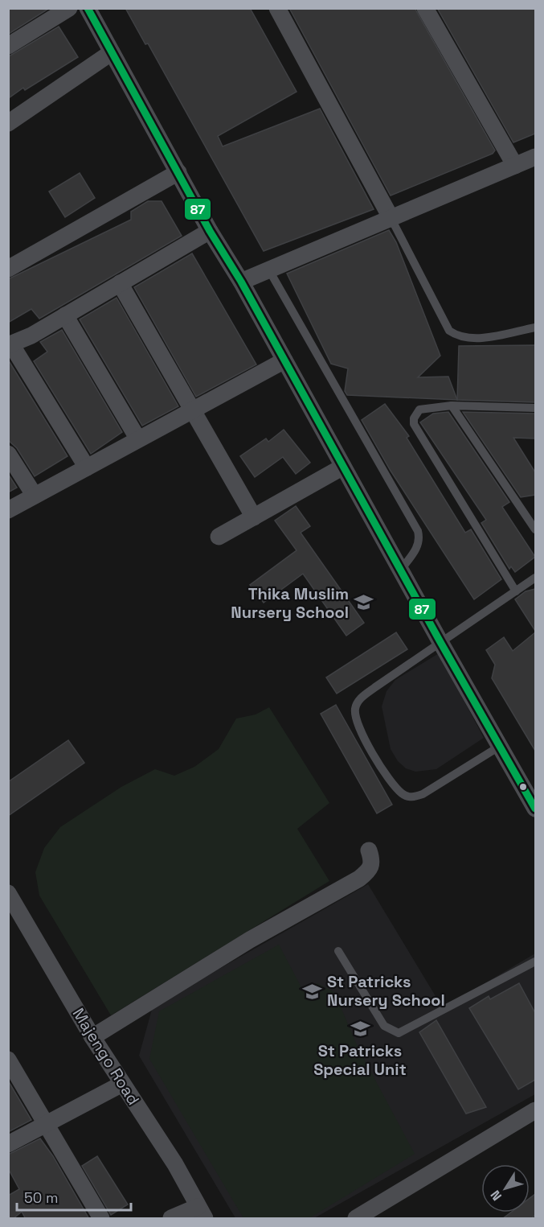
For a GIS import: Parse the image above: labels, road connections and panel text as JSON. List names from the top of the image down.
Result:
{
  "streets": {
    "street": ["Majengo Road"]
  },
  "places": {
    "school or university": ["Thika Muslim Nursery School", "St Patricks Nursery School", "St Patricks Special Unit"]
  },
  "lines": ["transit line 87"],
  "scale_bar": "50 m",
  "north": "bottom left"
}
